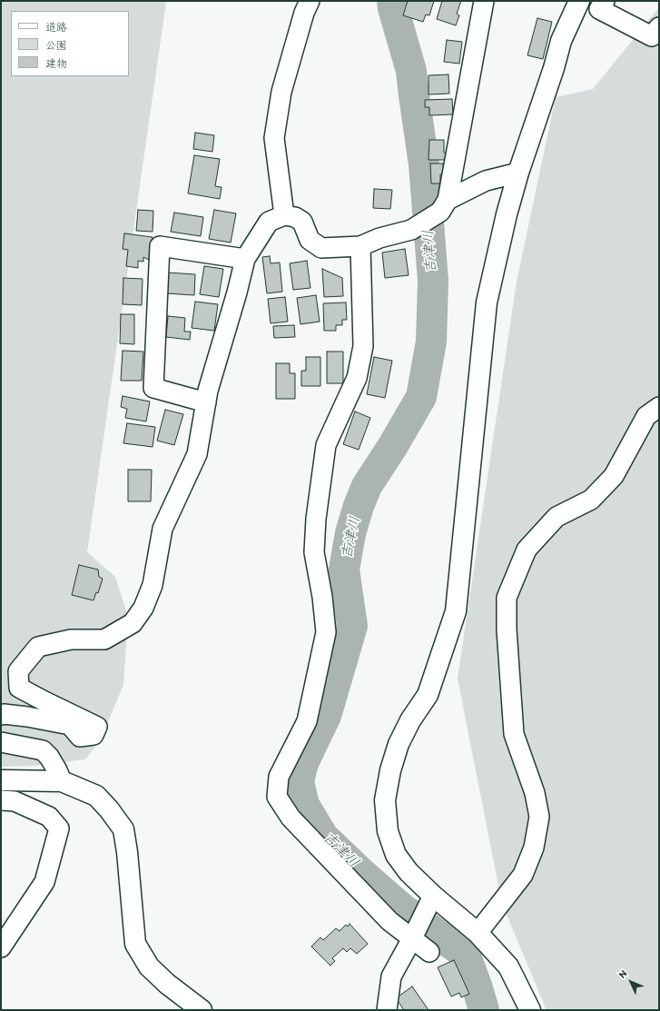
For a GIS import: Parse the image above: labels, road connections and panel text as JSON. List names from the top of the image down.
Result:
{
  "water": ["吉津川"],
  "legend": ["道路", "公園", "建物"],
  "north": "top left"
}
